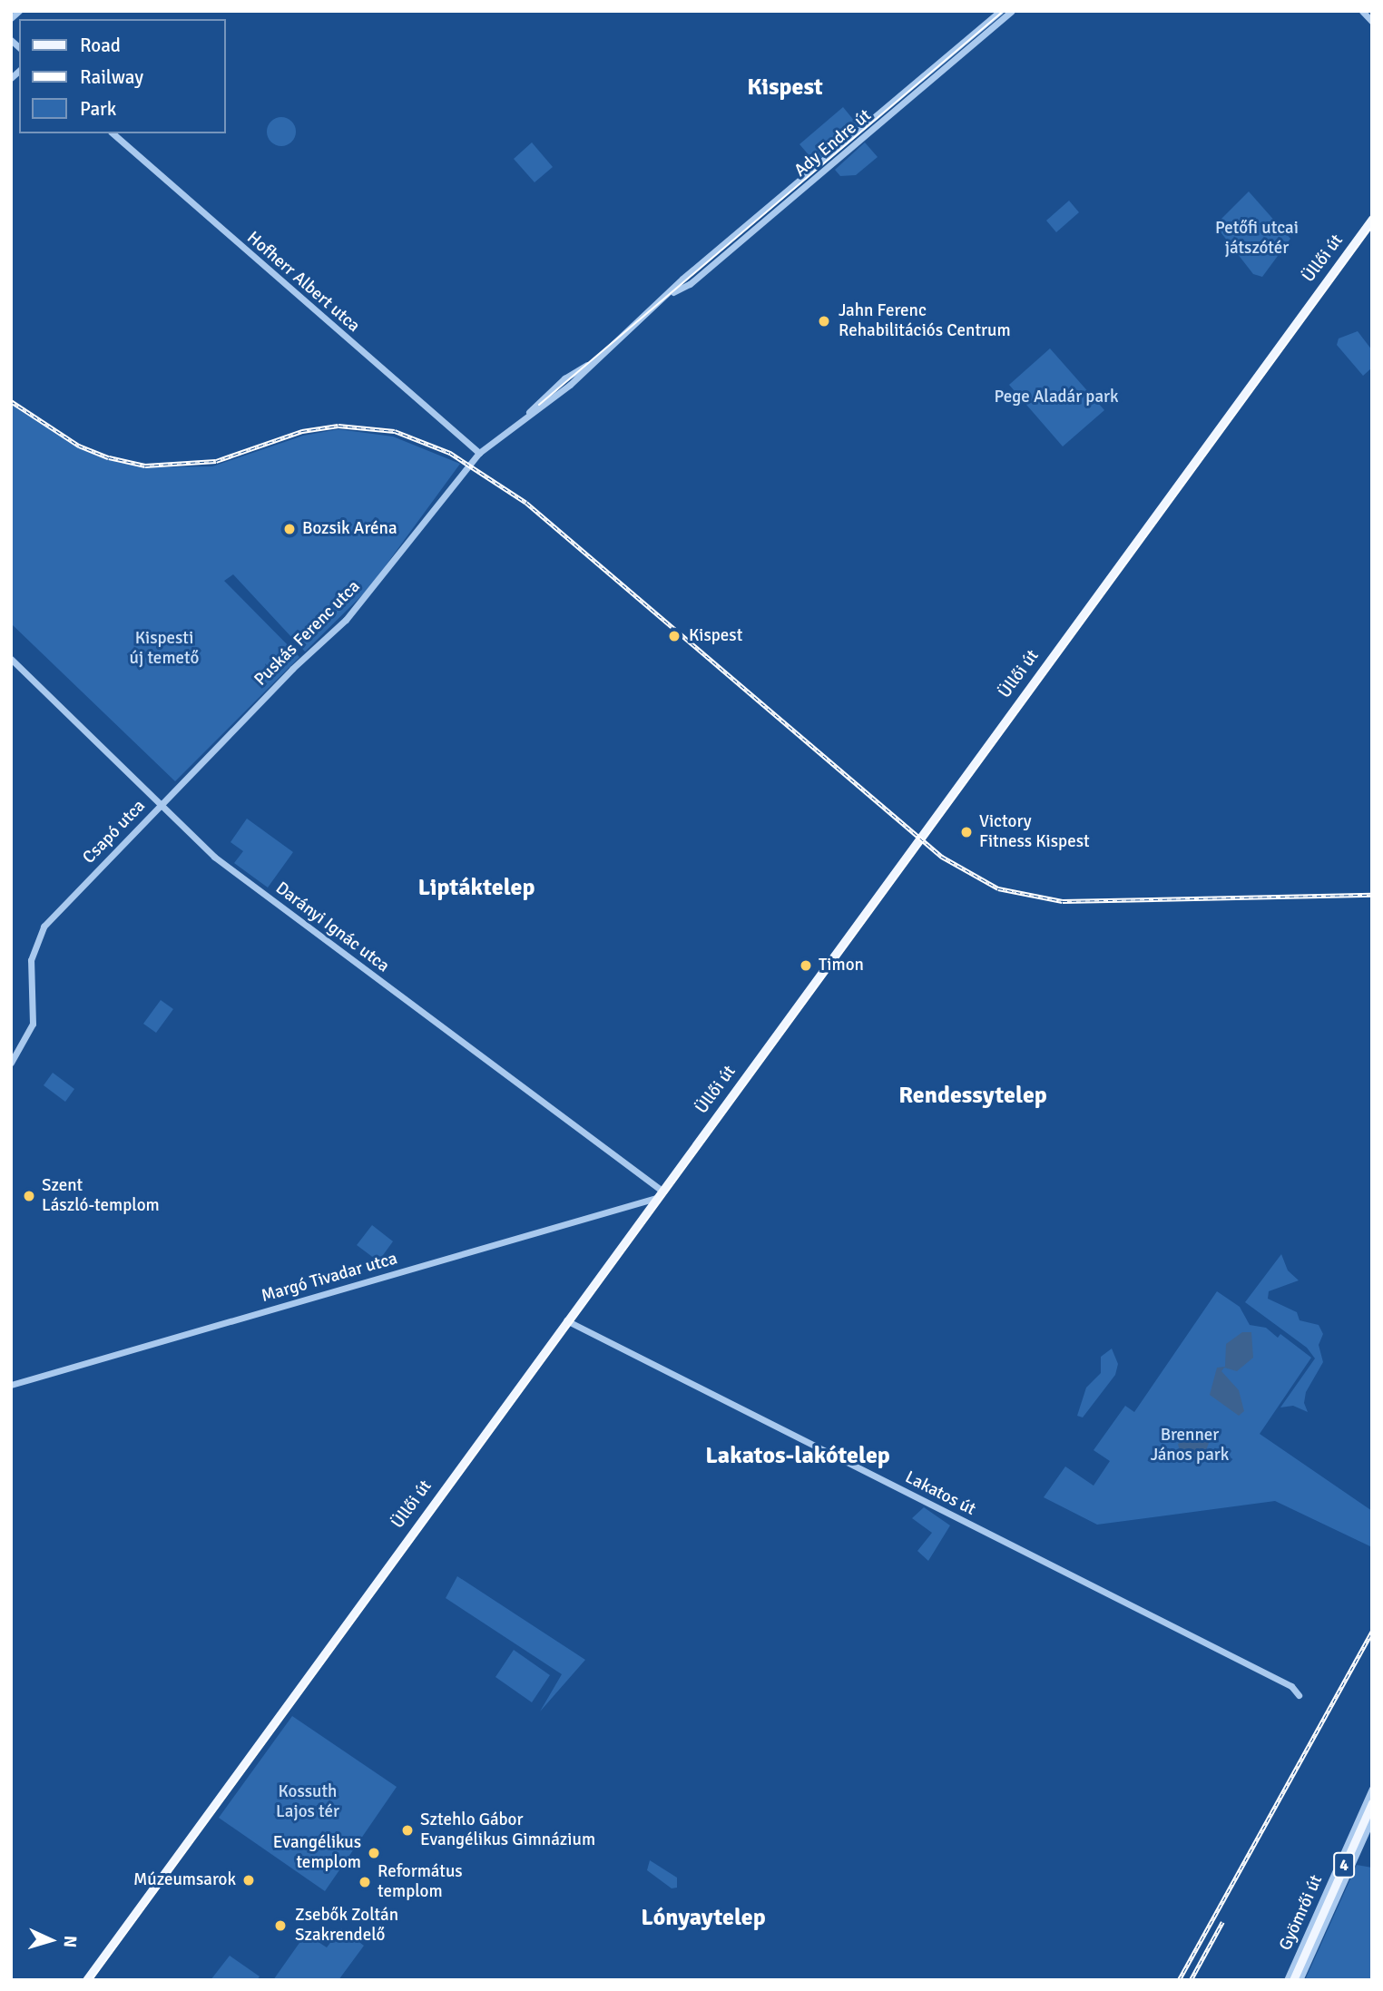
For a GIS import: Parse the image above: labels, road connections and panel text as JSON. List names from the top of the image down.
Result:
{
  "streets": {
    "main road": ["Üllői út", "4"],
    "street": [
      "Ady Endre út",
      "Hofherr Albert utca",
      "Puskás Ferenc utca",
      "Csapó utca",
      "Darányi Ignác utca",
      "Margó Tivadar utca",
      "Lakatos út",
      "Gyömrői út"
    ]
  },
  "crossings": [
    ["Ady Endre út", "Hofherr Albert utca"],
    ["Ady Endre út", "Puskás Ferenc utca"],
    ["Üllői út", "Darányi Ignác utca"],
    ["Üllői út", "Margó Tivadar utca"],
    ["Üllői út", "Lakatos út"],
    ["Puskás Ferenc utca", "Csapó utca"],
    ["Csapó utca", "Darányi Ignác utca"],
    ["Darányi Ignác utca", "Margó Tivadar utca"]
  ],
  "districts": [
    "Kispest",
    "Liptáktelep",
    "Rendessytelep",
    "Lakatos-lakótelep",
    "Lónyaytelep"
  ],
  "parks": [
    "Petőfi utcai játszótér",
    "Pege Aladár park",
    "Kispesti új temető",
    "Brenner János park",
    "Kossuth Lajos tér"
  ],
  "places": [
    "Jahn Ferenc Rehabilitációs Centrum",
    "Bozsik Aréna",
    "Kispest",
    "Victory Fitness Kispest",
    "Timon",
    "Szent László-templom",
    "Sztehlo Gábor Evangélikus Gimnázium",
    "Evangélikus templom",
    "Múzeumsarok",
    "Református templom",
    "Zsebők Zoltán Szakrendelő"
  ],
  "legend": ["Road", "Railway", "Park"],
  "north": "right"
}
